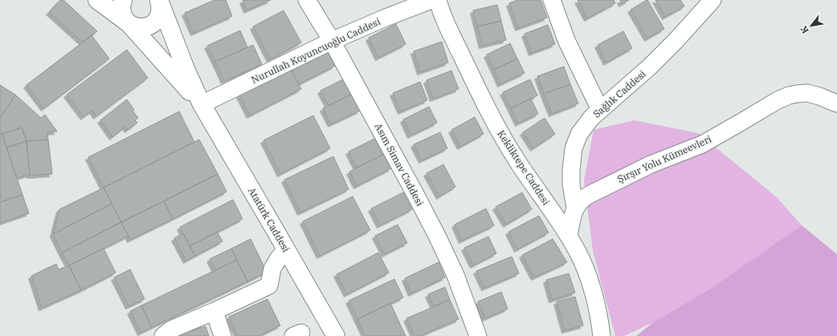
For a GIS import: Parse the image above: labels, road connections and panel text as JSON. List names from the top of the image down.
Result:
{
  "streets": {
    "main road": ["Atatürk Caddesi"],
    "street": [
      "Nurullah Koyuncuoğlu Caddesi",
      "Sağlık Caddesi",
      "Şırşır Yolu Kümeevleri",
      "Asım Simav Caddesi",
      "Kekliktepe Caddesi"
    ]
  },
  "crossings": [
    ["Nurullah Koyuncuoğlu Caddesi", "Asım Simav Caddesi"],
    ["Nurullah Koyuncuoğlu Caddesi", "Atatürk Caddesi"],
    ["Sağlık Caddesi", "Şırşır Yolu Kümeevleri"]
  ],
  "north": "bottom left"
}
